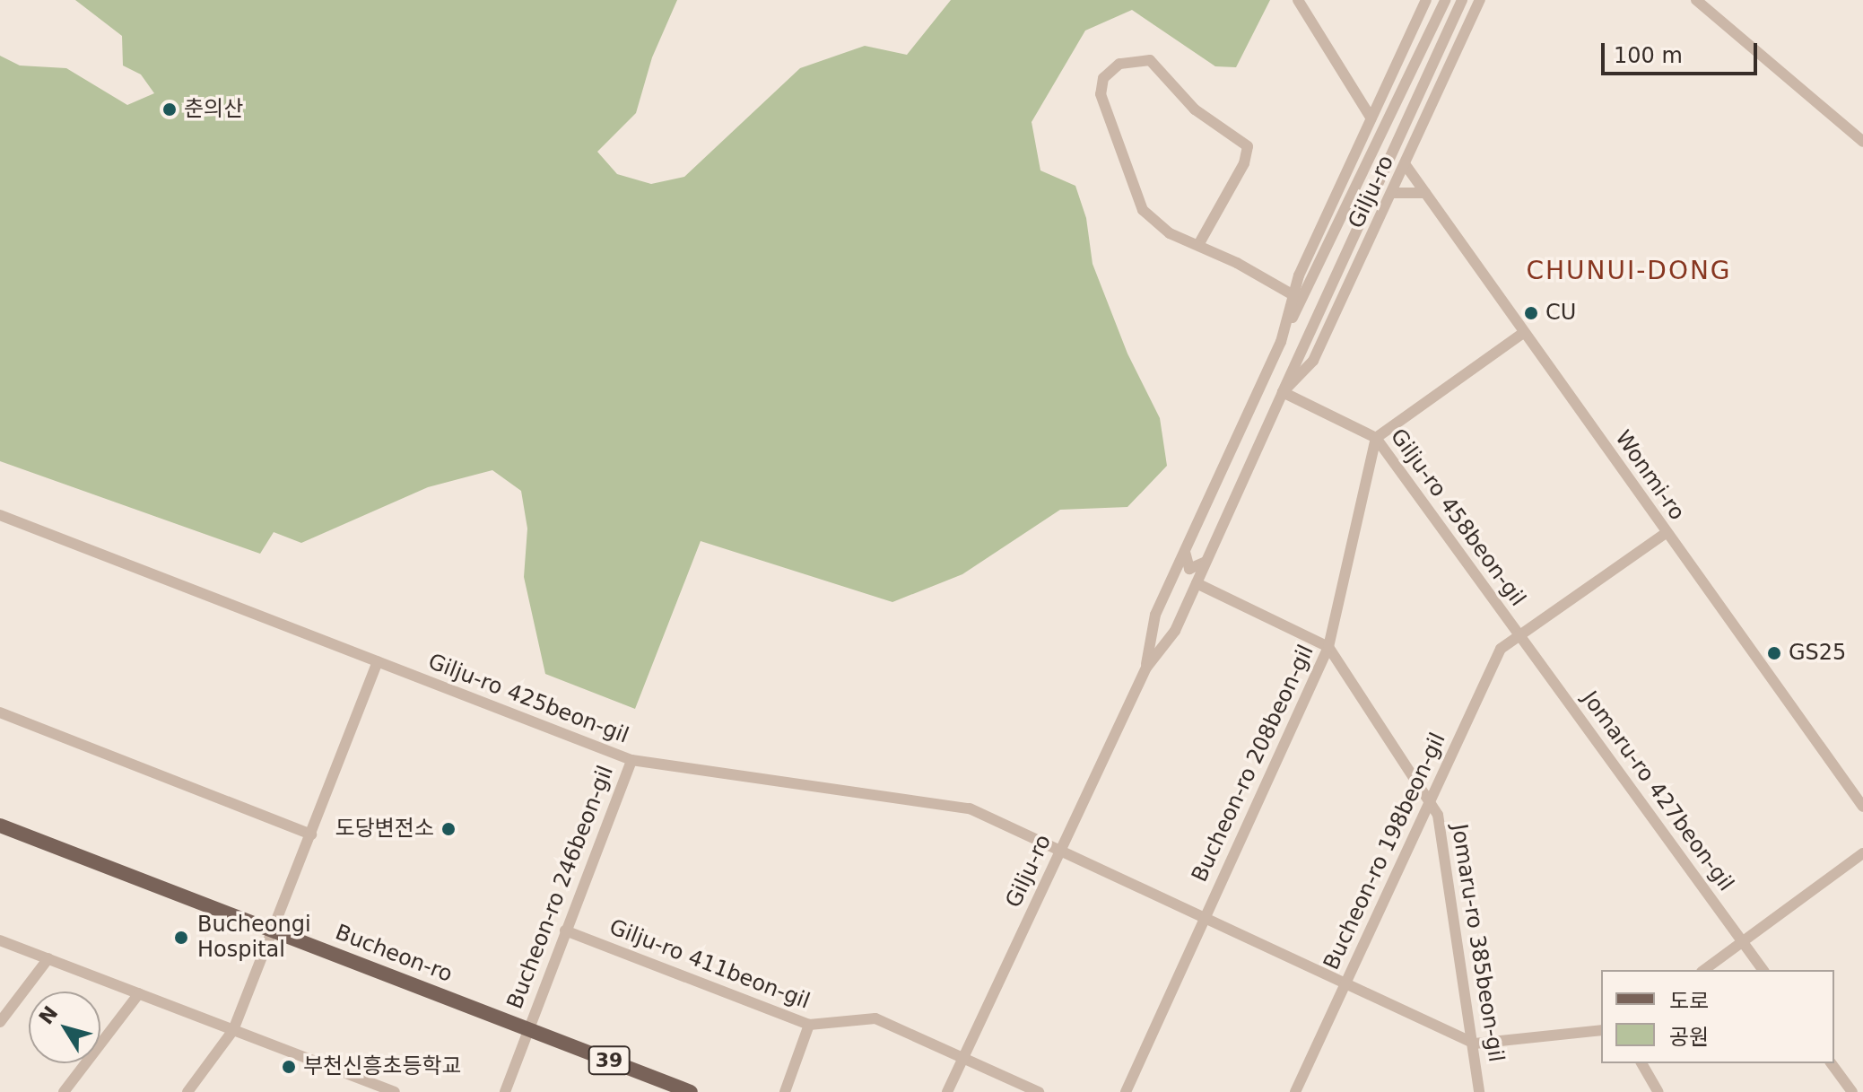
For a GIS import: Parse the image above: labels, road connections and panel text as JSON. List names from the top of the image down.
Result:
{
  "streets": {
    "main road": ["Bucheon-ro", "39"],
    "street": [
      "Gilju-ro",
      "Wonmi-ro",
      "Gilju-ro 458beon-gil",
      "Gilju-ro 425beon-gil",
      "Bucheon-ro 208beon-gil",
      "Jomaru-ro 427beon-gil",
      "Bucheon-ro 198beon-gil",
      "Bucheon-ro 246beon-gil",
      "Jomaru-ro 385beon-gil",
      "Gilju-ro 411beon-gil"
    ]
  },
  "crossings": [
    ["Gilju-ro", "Wonmi-ro"],
    ["Gilju-ro", "Gilju-ro 458beon-gil"],
    ["Gilju-ro", "Gilju-ro 425beon-gil"],
    ["Gilju-ro", "Gilju-ro 411beon-gil"],
    ["Wonmi-ro", "Bucheon-ro 198beon-gil"],
    ["Gilju-ro 458beon-gil", "Bucheon-ro 208beon-gil"],
    ["Gilju-ro 458beon-gil", "Jomaru-ro 427beon-gil"],
    ["Gilju-ro 458beon-gil", "Bucheon-ro 198beon-gil"],
    ["Gilju-ro 425beon-gil", "Bucheon-ro 208beon-gil"],
    ["Gilju-ro 425beon-gil", "Bucheon-ro 198beon-gil"],
    ["Gilju-ro 425beon-gil", "Bucheon-ro 246beon-gil"],
    ["Gilju-ro 425beon-gil", "Jomaru-ro 385beon-gil"],
    ["Bucheon-ro 208beon-gil", "Jomaru-ro 385beon-gil"],
    ["Jomaru-ro 427beon-gil", "Bucheon-ro 198beon-gil"],
    ["Bucheon-ro 198beon-gil", "Jomaru-ro 385beon-gil"],
    ["Bucheon-ro 246beon-gil", "Bucheon-ro"],
    ["Bucheon-ro 246beon-gil", "Gilju-ro 411beon-gil"]
  ],
  "districts": ["CHUNUI-DONG"],
  "places": [
    "춘의산",
    "CU",
    "GS25",
    "도당변전소",
    "Bucheongi Hospital",
    "부천신흥초등학교"
  ],
  "legend": ["도로", "공원"],
  "scale_bar": "100 m",
  "north": "top left"
}
